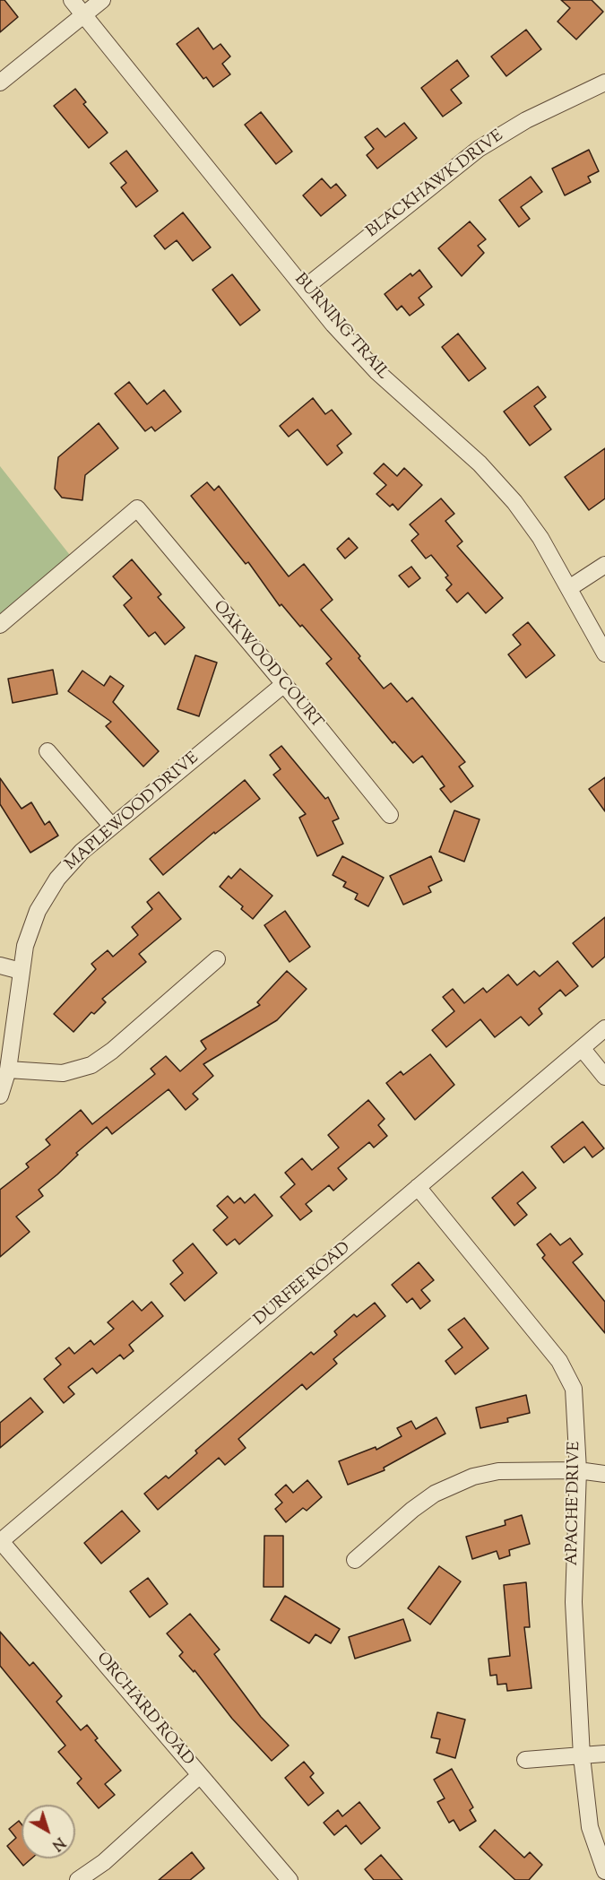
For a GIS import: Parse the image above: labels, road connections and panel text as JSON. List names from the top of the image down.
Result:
{
  "streets": {
    "street": [
      "BLACKHAWK DRIVE",
      "BURNING TRAIL",
      "OAKWOOD COURT",
      "MAPLEWOOD DRIVE",
      "DURFEE ROAD",
      "APACHE DRIVE",
      "ORCHARD ROAD"
    ]
  },
  "crossings": [
    ["BLACKHAWK DRIVE", "BURNING TRAIL"],
    ["OAKWOOD COURT", "MAPLEWOOD DRIVE"],
    ["DURFEE ROAD", "APACHE DRIVE"],
    ["DURFEE ROAD", "ORCHARD ROAD"]
  ],
  "north": "bottom right"
}
